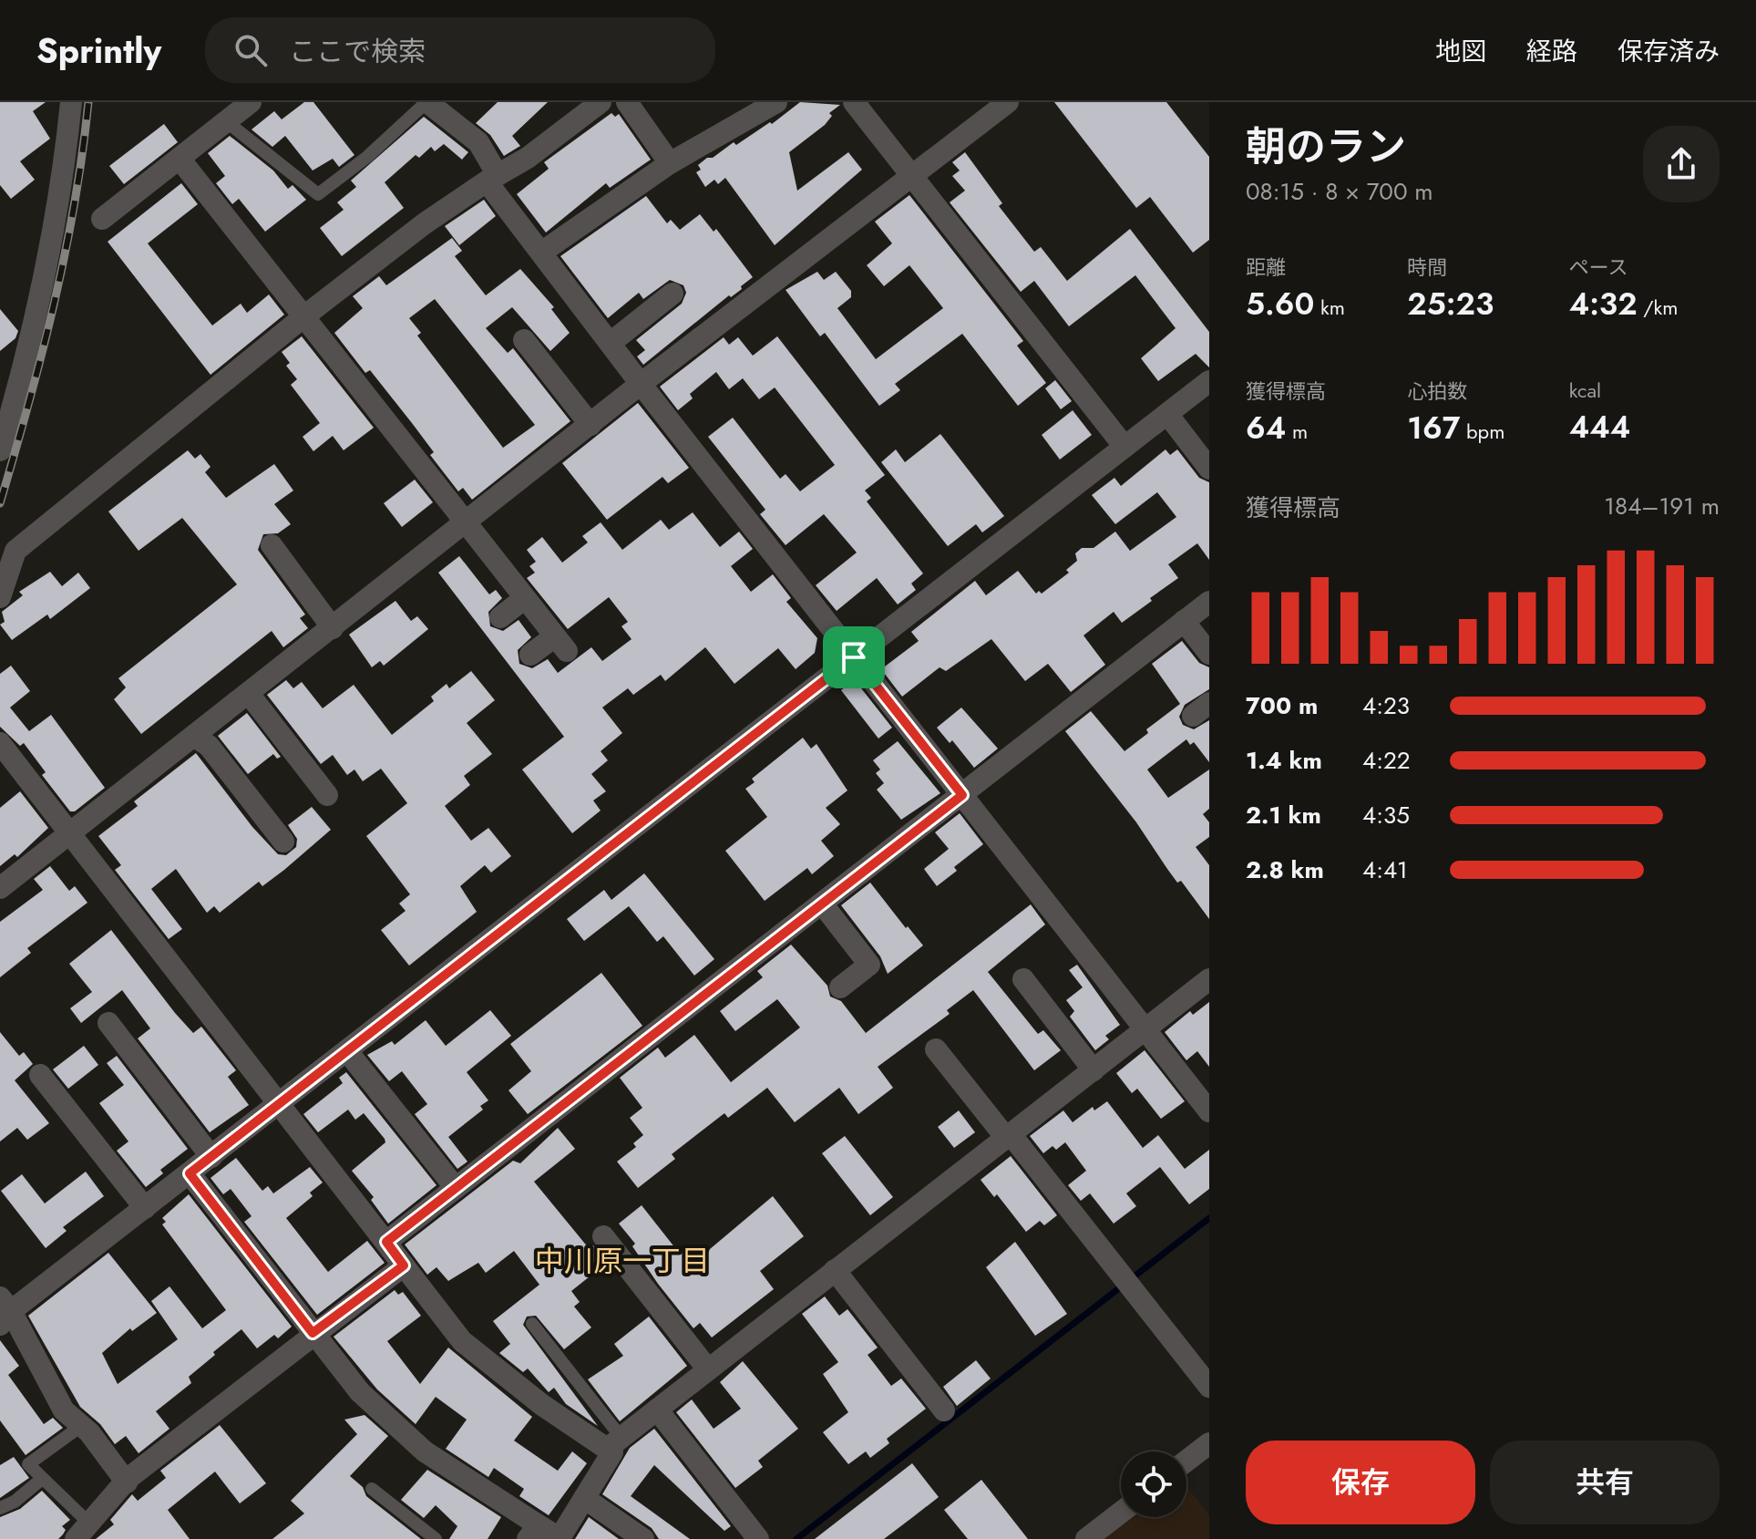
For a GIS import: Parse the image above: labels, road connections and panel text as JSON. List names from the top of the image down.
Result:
{
  "districts": ["中川原一丁目"],
  "page": {
    "header": "Sprintly",
    "search": "ここで検索",
    "nav": ["地図", "経路", "保存済み"],
    "heading": ["朝のラン", "08:15 · 8 × 700 m"],
    "stats": [
      ["距離", "5.60 km"],
      ["時間", "25:23"],
      ["ペース", "4:32 /km"],
      ["獲得標高", "64 m"],
      ["心拍数", "167 bpm"],
      ["kcal", "444"]
    ],
    "chart": ["獲得標高", "184–191 m"],
    "list": [
      {
        "name": "700 m",
        "note": "4:23"
      },
      {
        "name": "1.4 km",
        "note": "4:22"
      },
      {
        "name": "2.1 km",
        "note": "4:35"
      },
      {
        "name": "2.8 km",
        "note": "4:41"
      }
    ],
    "buttons": ["保存", "共有"]
  }
}
